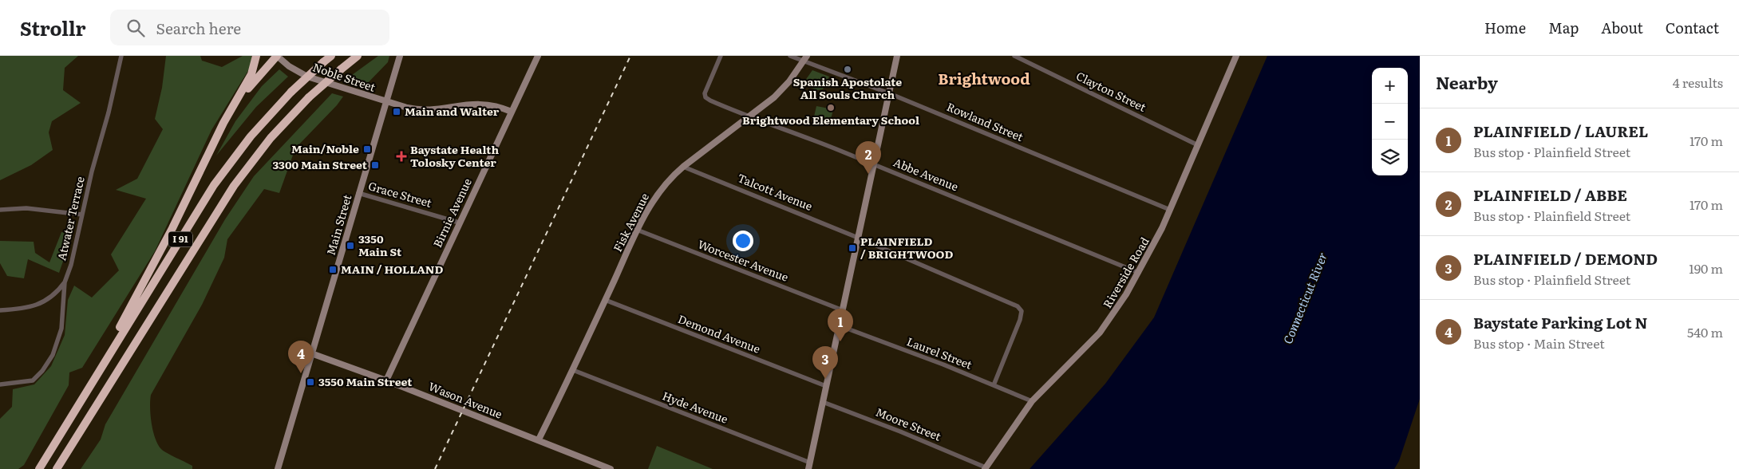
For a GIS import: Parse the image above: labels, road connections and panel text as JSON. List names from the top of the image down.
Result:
{
  "streets": {
    "highway": ["I 91"],
    "street": [
      "Noble Street",
      "Clayton Street",
      "Rowland Street",
      "Abbe Avenue",
      "Talcott Avenue",
      "Grace Street",
      "Birnie Avenue",
      "Atwater Terrace",
      "Fisk Avenue",
      "Main Street",
      "Worcester Avenue",
      "Riverside Road",
      "Demond Avenue",
      "Laurel Street",
      "Wason Avenue",
      "Hyde Avenue",
      "Moore Street"
    ]
  },
  "crossings": [
    ["Noble Street", "Birnie Avenue"],
    ["Noble Street", "Main Street"],
    ["Clayton Street", "Riverside Road"],
    ["Rowland Street", "Fisk Avenue"],
    ["Rowland Street", "Riverside Road"],
    ["Abbe Avenue", "Fisk Avenue"],
    ["Abbe Avenue", "Riverside Road"],
    ["Talcott Avenue", "Fisk Avenue"],
    ["Talcott Avenue", "Laurel Street"],
    ["Grace Street", "Birnie Avenue"],
    ["Grace Street", "Main Street"],
    ["Birnie Avenue", "Wason Avenue"],
    ["Fisk Avenue", "Worcester Avenue"],
    ["Fisk Avenue", "Demond Avenue"],
    ["Fisk Avenue", "Wason Avenue"],
    ["Fisk Avenue", "Hyde Avenue"],
    ["Main Street", "Wason Avenue"],
    ["Riverside Road", "Laurel Street"],
    ["Riverside Road", "Moore Street"]
  ],
  "districts": ["Brightwood"],
  "water": ["Connecticut River"],
  "places": {
    "other": ["Spanish Apostolate All Souls Church", "Brightwood Elementary School"],
    "transit": [
      "Main and Walter",
      "Main/Noble",
      "3300 Main Street",
      "3350 Main St",
      "PLAINFIELD / BRIGHTWOOD",
      "MAIN / HOLLAND",
      "3550 Main Street"
    ],
    "health": ["Baystate Health Tolosky Center"]
  },
  "page": {
    "header": "Strollr",
    "search": "Search here",
    "nav": [
      "Home",
      "Map",
      "About",
      "Contact"
    ],
    "heading": ["Nearby", "4 results"],
    "map_buttons": ["+", "−"],
    "list": [
      {
        "mark": "1",
        "name": "PLAINFIELD / LAUREL",
        "note": "Bus stop · Plainfield Street",
        "value": "170 m"
      },
      {
        "mark": "2",
        "name": "PLAINFIELD / ABBE",
        "note": "Bus stop · Plainfield Street",
        "value": "170 m"
      },
      {
        "mark": "3",
        "name": "PLAINFIELD / DEMOND",
        "note": "Bus stop · Plainfield Street",
        "value": "190 m"
      },
      {
        "mark": "4",
        "name": "Baystate Parking Lot N",
        "note": "Bus stop · Main Street",
        "value": "540 m"
      }
    ],
    "pins": [
      "2",
      "1",
      "4",
      "3"
    ]
  }
}
